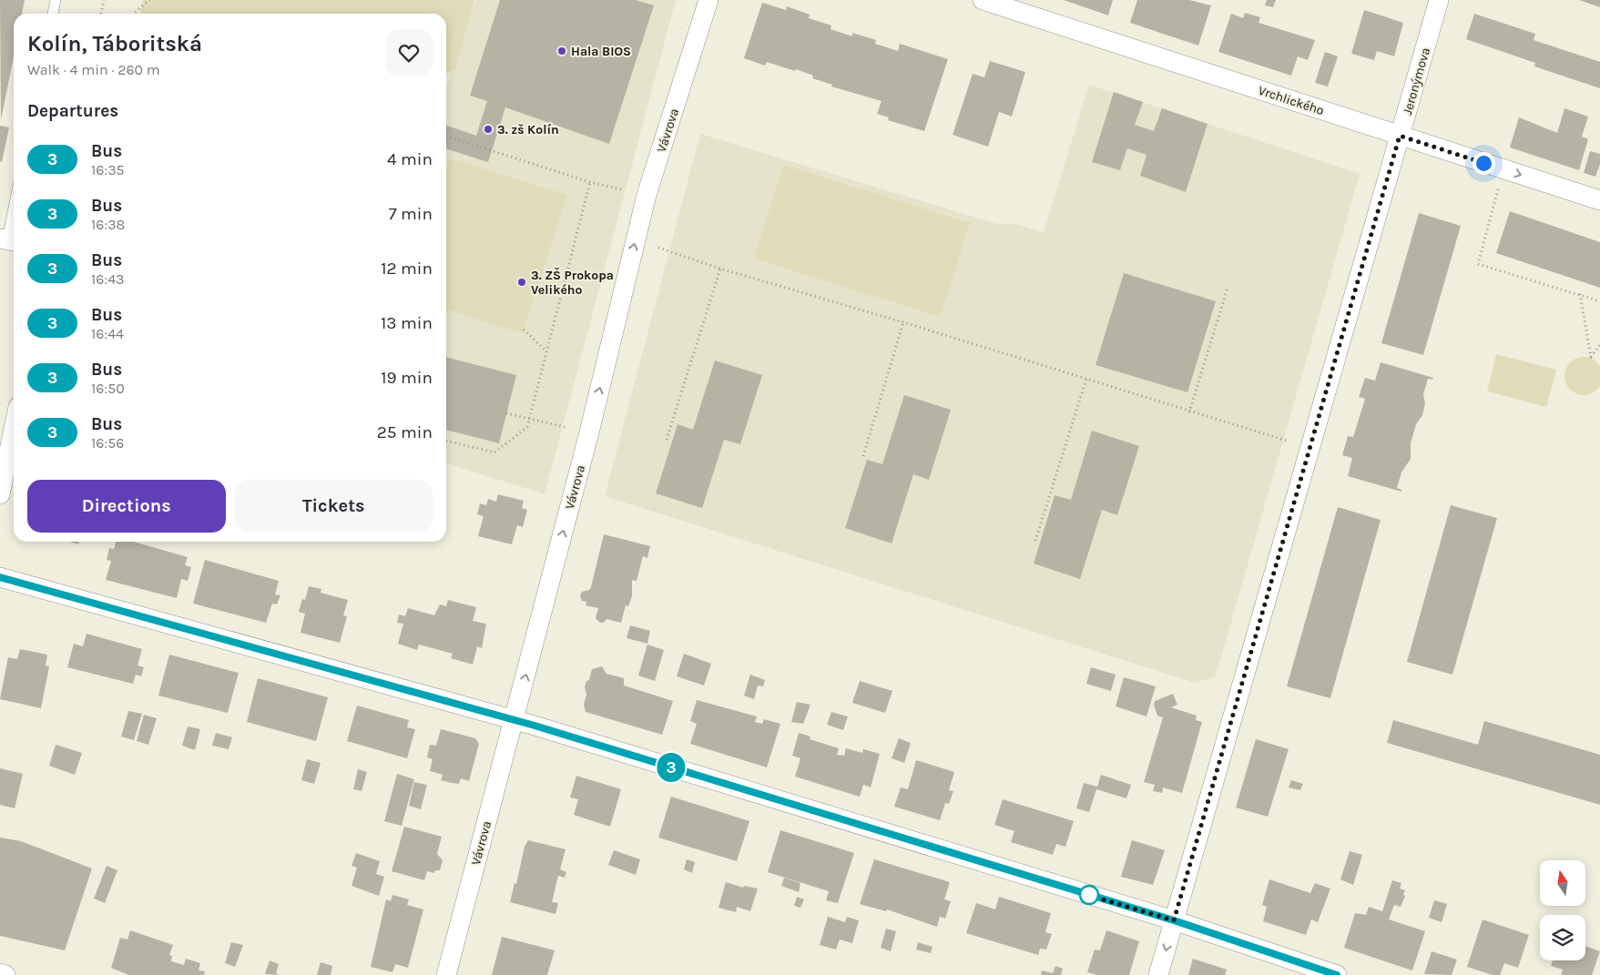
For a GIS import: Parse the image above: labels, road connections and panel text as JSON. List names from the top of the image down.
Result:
{
  "streets": {
    "street": ["Jeronýmova", "Vrchlického", "Vávrova"]
  },
  "crossings": [
    ["Jeronýmova", "Vrchlického"]
  ],
  "one_way": ["Vávrova"],
  "places": ["Hala BIOS", "3. zš Kolín", "3. ZŠ Prokopa Velikého"],
  "lines": ["bus line 3"],
  "north": "top",
  "page": {
    "on_map": "3",
    "heading": [
      ["Kolín, Táboritská", "Walk · 4 min · 260 m"],
      "Departures"
    ],
    "list": [
      {
        "mark": "3",
        "name": "Bus",
        "note": "16:35",
        "value": "4 min"
      },
      {
        "mark": "3",
        "name": "Bus",
        "note": "16:38",
        "value": "7 min"
      },
      {
        "mark": "3",
        "name": "Bus",
        "note": "16:43",
        "value": "12 min"
      },
      {
        "mark": "3",
        "name": "Bus",
        "note": "16:44",
        "value": "13 min"
      },
      {
        "mark": "3",
        "name": "Bus",
        "note": "16:50",
        "value": "19 min"
      },
      {
        "mark": "3",
        "name": "Bus",
        "note": "16:56",
        "value": "25 min"
      }
    ],
    "buttons": ["Directions", "Tickets"]
  }
}
